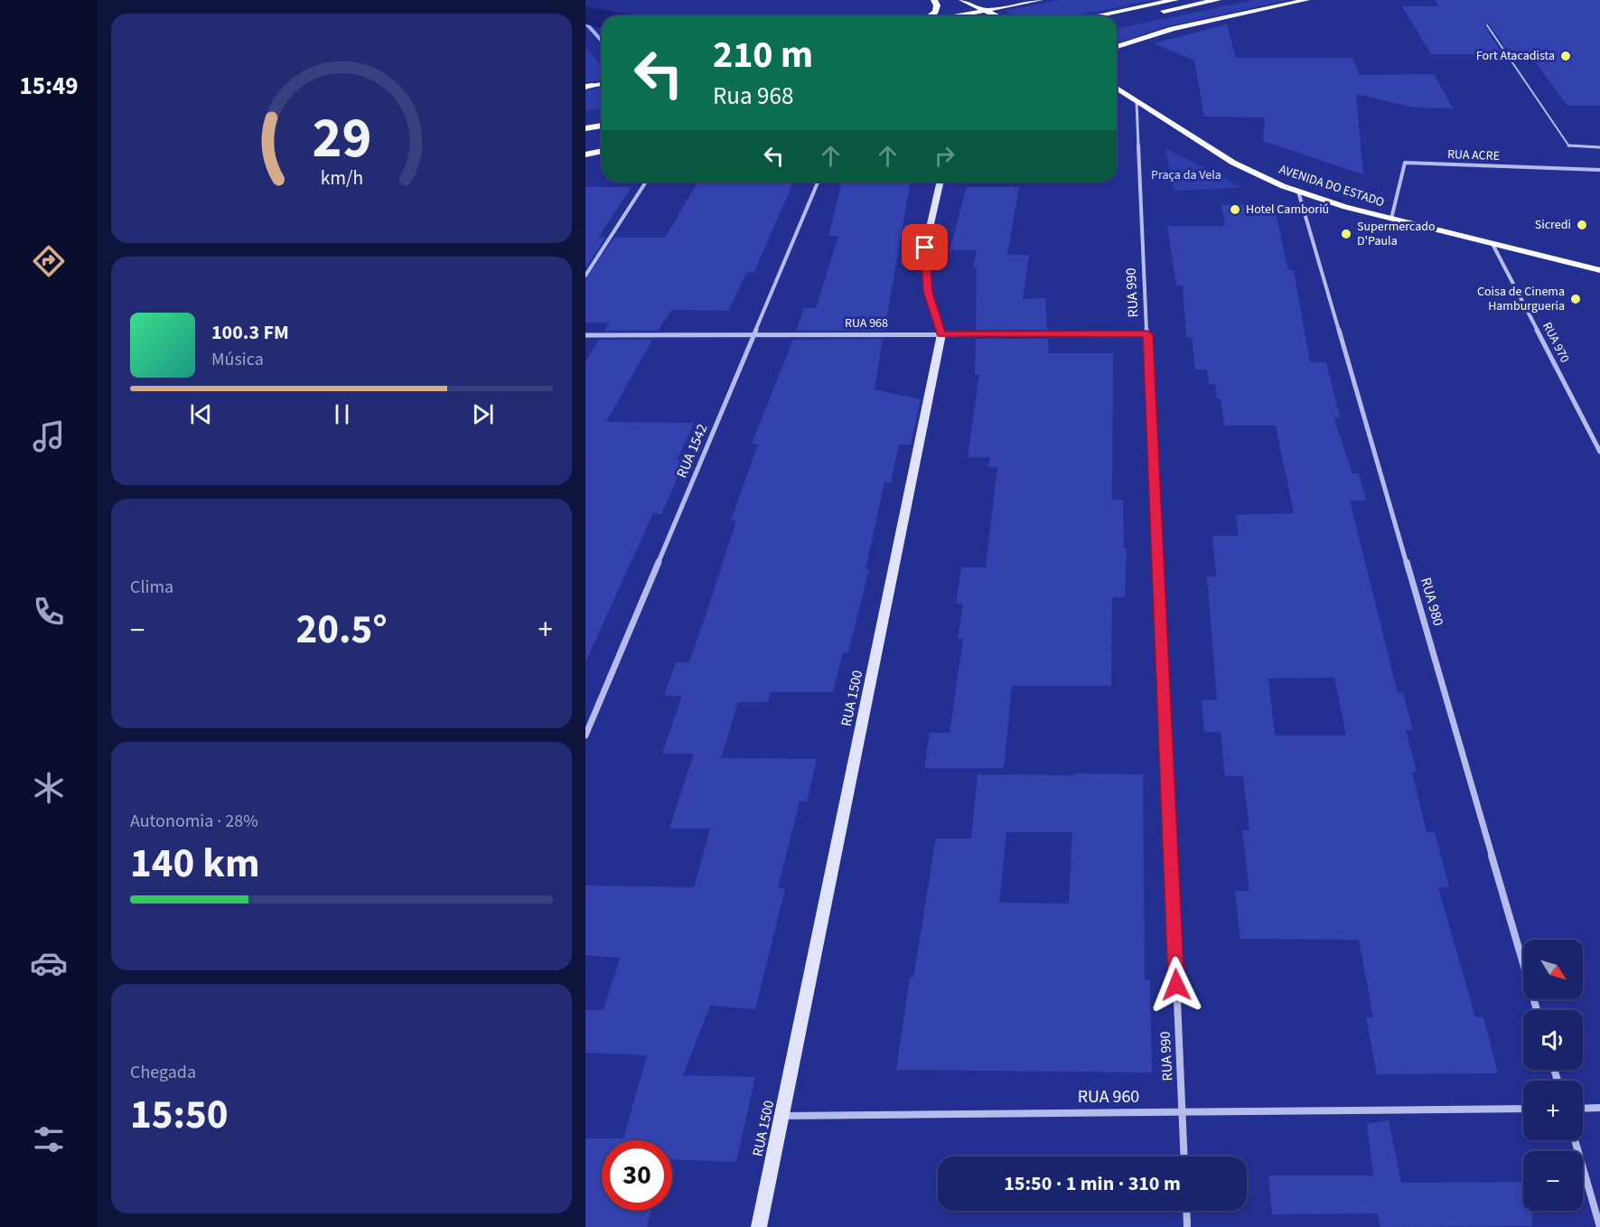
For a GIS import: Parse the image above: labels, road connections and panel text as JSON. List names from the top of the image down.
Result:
{
  "streets": {
    "main road": ["AVENIDA DO ESTADO"],
    "street": [
      "RUA ACRE",
      "RUA 990",
      "RUA 968",
      "RUA 970",
      "RUA 1542",
      "RUA 980",
      "RUA 1500",
      "RUA 960"
    ]
  },
  "crossings": [
    ["RUA ACRE", "AVENIDA DO ESTADO"],
    ["AVENIDA DO ESTADO", "RUA 990"],
    ["AVENIDA DO ESTADO", "RUA 970"],
    ["AVENIDA DO ESTADO", "RUA 980"],
    ["RUA 990", "RUA 968"],
    ["RUA 990", "RUA 960"],
    ["RUA 968", "RUA 1542"],
    ["RUA 968", "RUA 1500"],
    ["RUA 1500", "RUA 960"]
  ],
  "parks": ["Praça da Vela"],
  "places": [
    "Fort Atacadista",
    "Hotel Camboriú",
    "Sicredi",
    "Supermercado D'Paula",
    "Coisa de Cinema Hamburgueria"
  ],
  "north": "bottom right",
  "page": {
    "tabs": "15:49",
    "turn": ["210 m", "Rua 968"],
    "song": ["100.3 FM", "Música"],
    "tile": [
      "Clima",
      ["Autonomia · 28%", "140 km"],
      ["Chegada", "15:50"]
    ],
    "heat": ["−", "20.5°", "+"],
    "map_buttons": ["+", "−"],
    "limit": "30",
    "trip": "15:50 · 1 min · 310 m",
    "gauge": ["29", "km/h"]
  }
}
